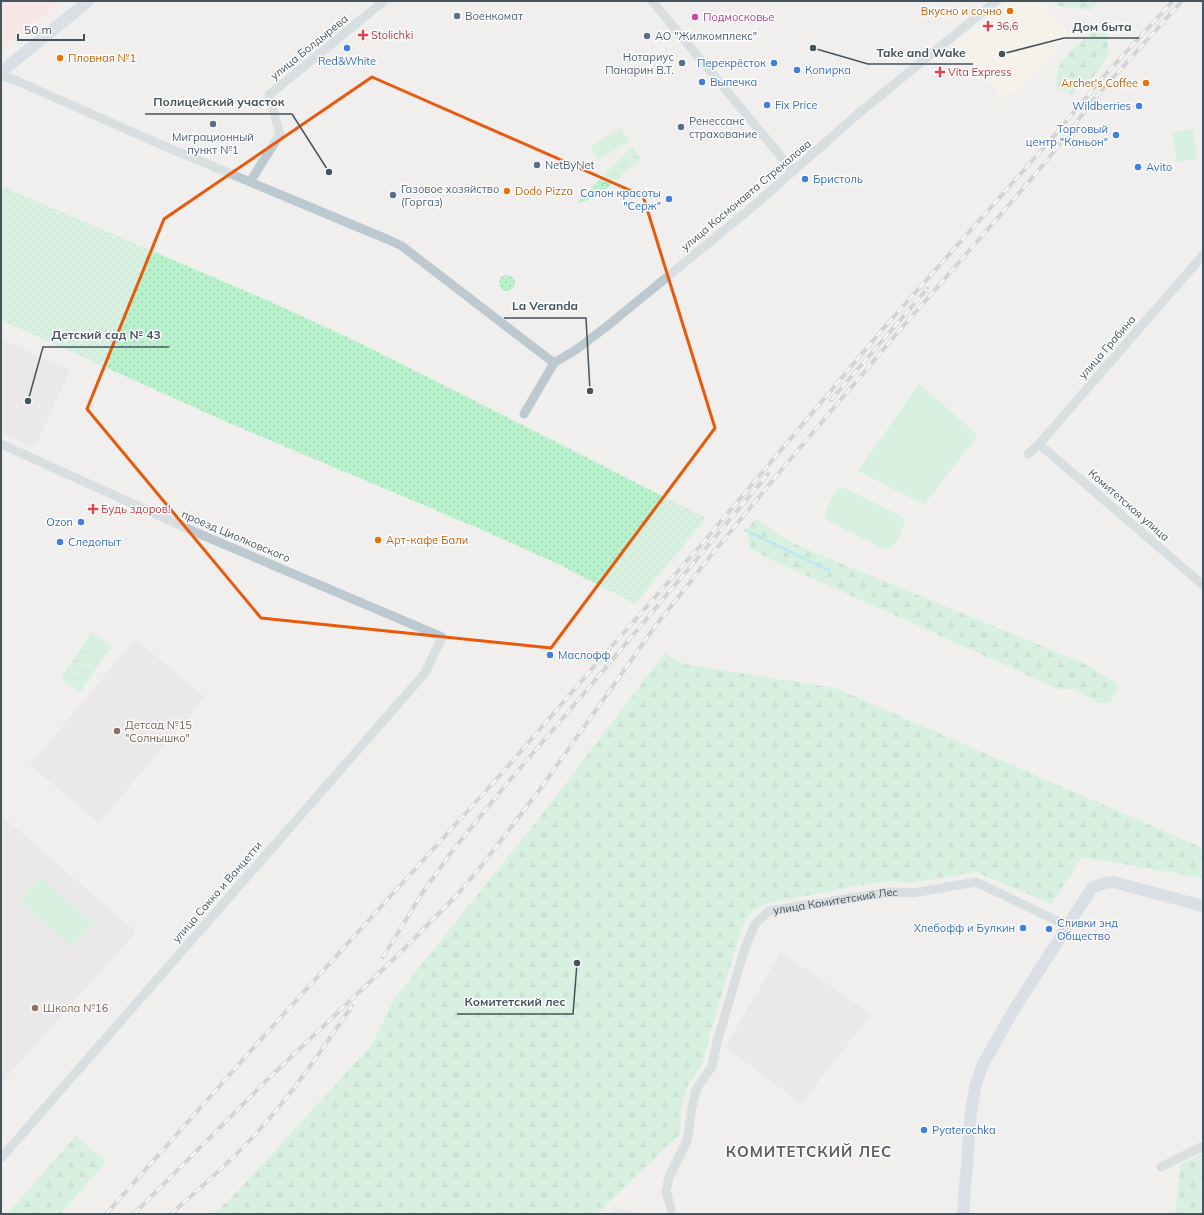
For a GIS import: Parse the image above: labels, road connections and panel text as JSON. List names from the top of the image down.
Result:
{
  "streets": {
    "street": [
      "улица Болдырева",
      "улица Космонавта Стрекалова",
      "улица Грабина",
      "Комитетская улица",
      "проезд Циолковского",
      "улица Сакко и Ванцетти",
      "улица Комитетский Лес"
    ]
  },
  "crossings": [
    ["улица Грабина", "Комитетская улица"],
    ["проезд Циолковского", "улица Сакко и Ванцетти"]
  ],
  "districts": ["КОМИТЕТСКИЙ ЛЕС"],
  "places": {
    "other": [
      "Вкусно и сочно",
      "Военкомат",
      "Подмосковье",
      "АО \"Жилкомплекс\"",
      "Red&White",
      "Take and Wake",
      "Дом быта",
      "Пловная №1",
      "Нотариус Панарин В.Т.",
      "Перекрёсток",
      "Копирка",
      "Выпечка",
      "Archer's Coffee",
      "Fix Price",
      "Wildberries",
      "Миграционный пункт №1",
      "Ренессанс страхование",
      "Торговый центр \"Каньон\"",
      "NetByNet",
      "Avito",
      "Полицейский участок",
      "Бристоль",
      "Dodo Pizza",
      "Газовое хозяйство (Горгаз)",
      "Салон красоты \"Серж\"",
      "La Veranda",
      "Детский сад № 43",
      "Ozon",
      "Арт-кафе Бали",
      "Следопыт",
      "Маслофф",
      "Детсад №15 \"Солнышко\"",
      "Хлебофф и Булкин",
      "Сливки энд Общество",
      "Комитетский лес",
      "Школа №16",
      "Pyaterochka"
    ],
    "health": [
      "36,6",
      "Stolichki",
      "Vita Express",
      "Будь здоров!"
    ]
  },
  "scale_bar": "50 m"
}
